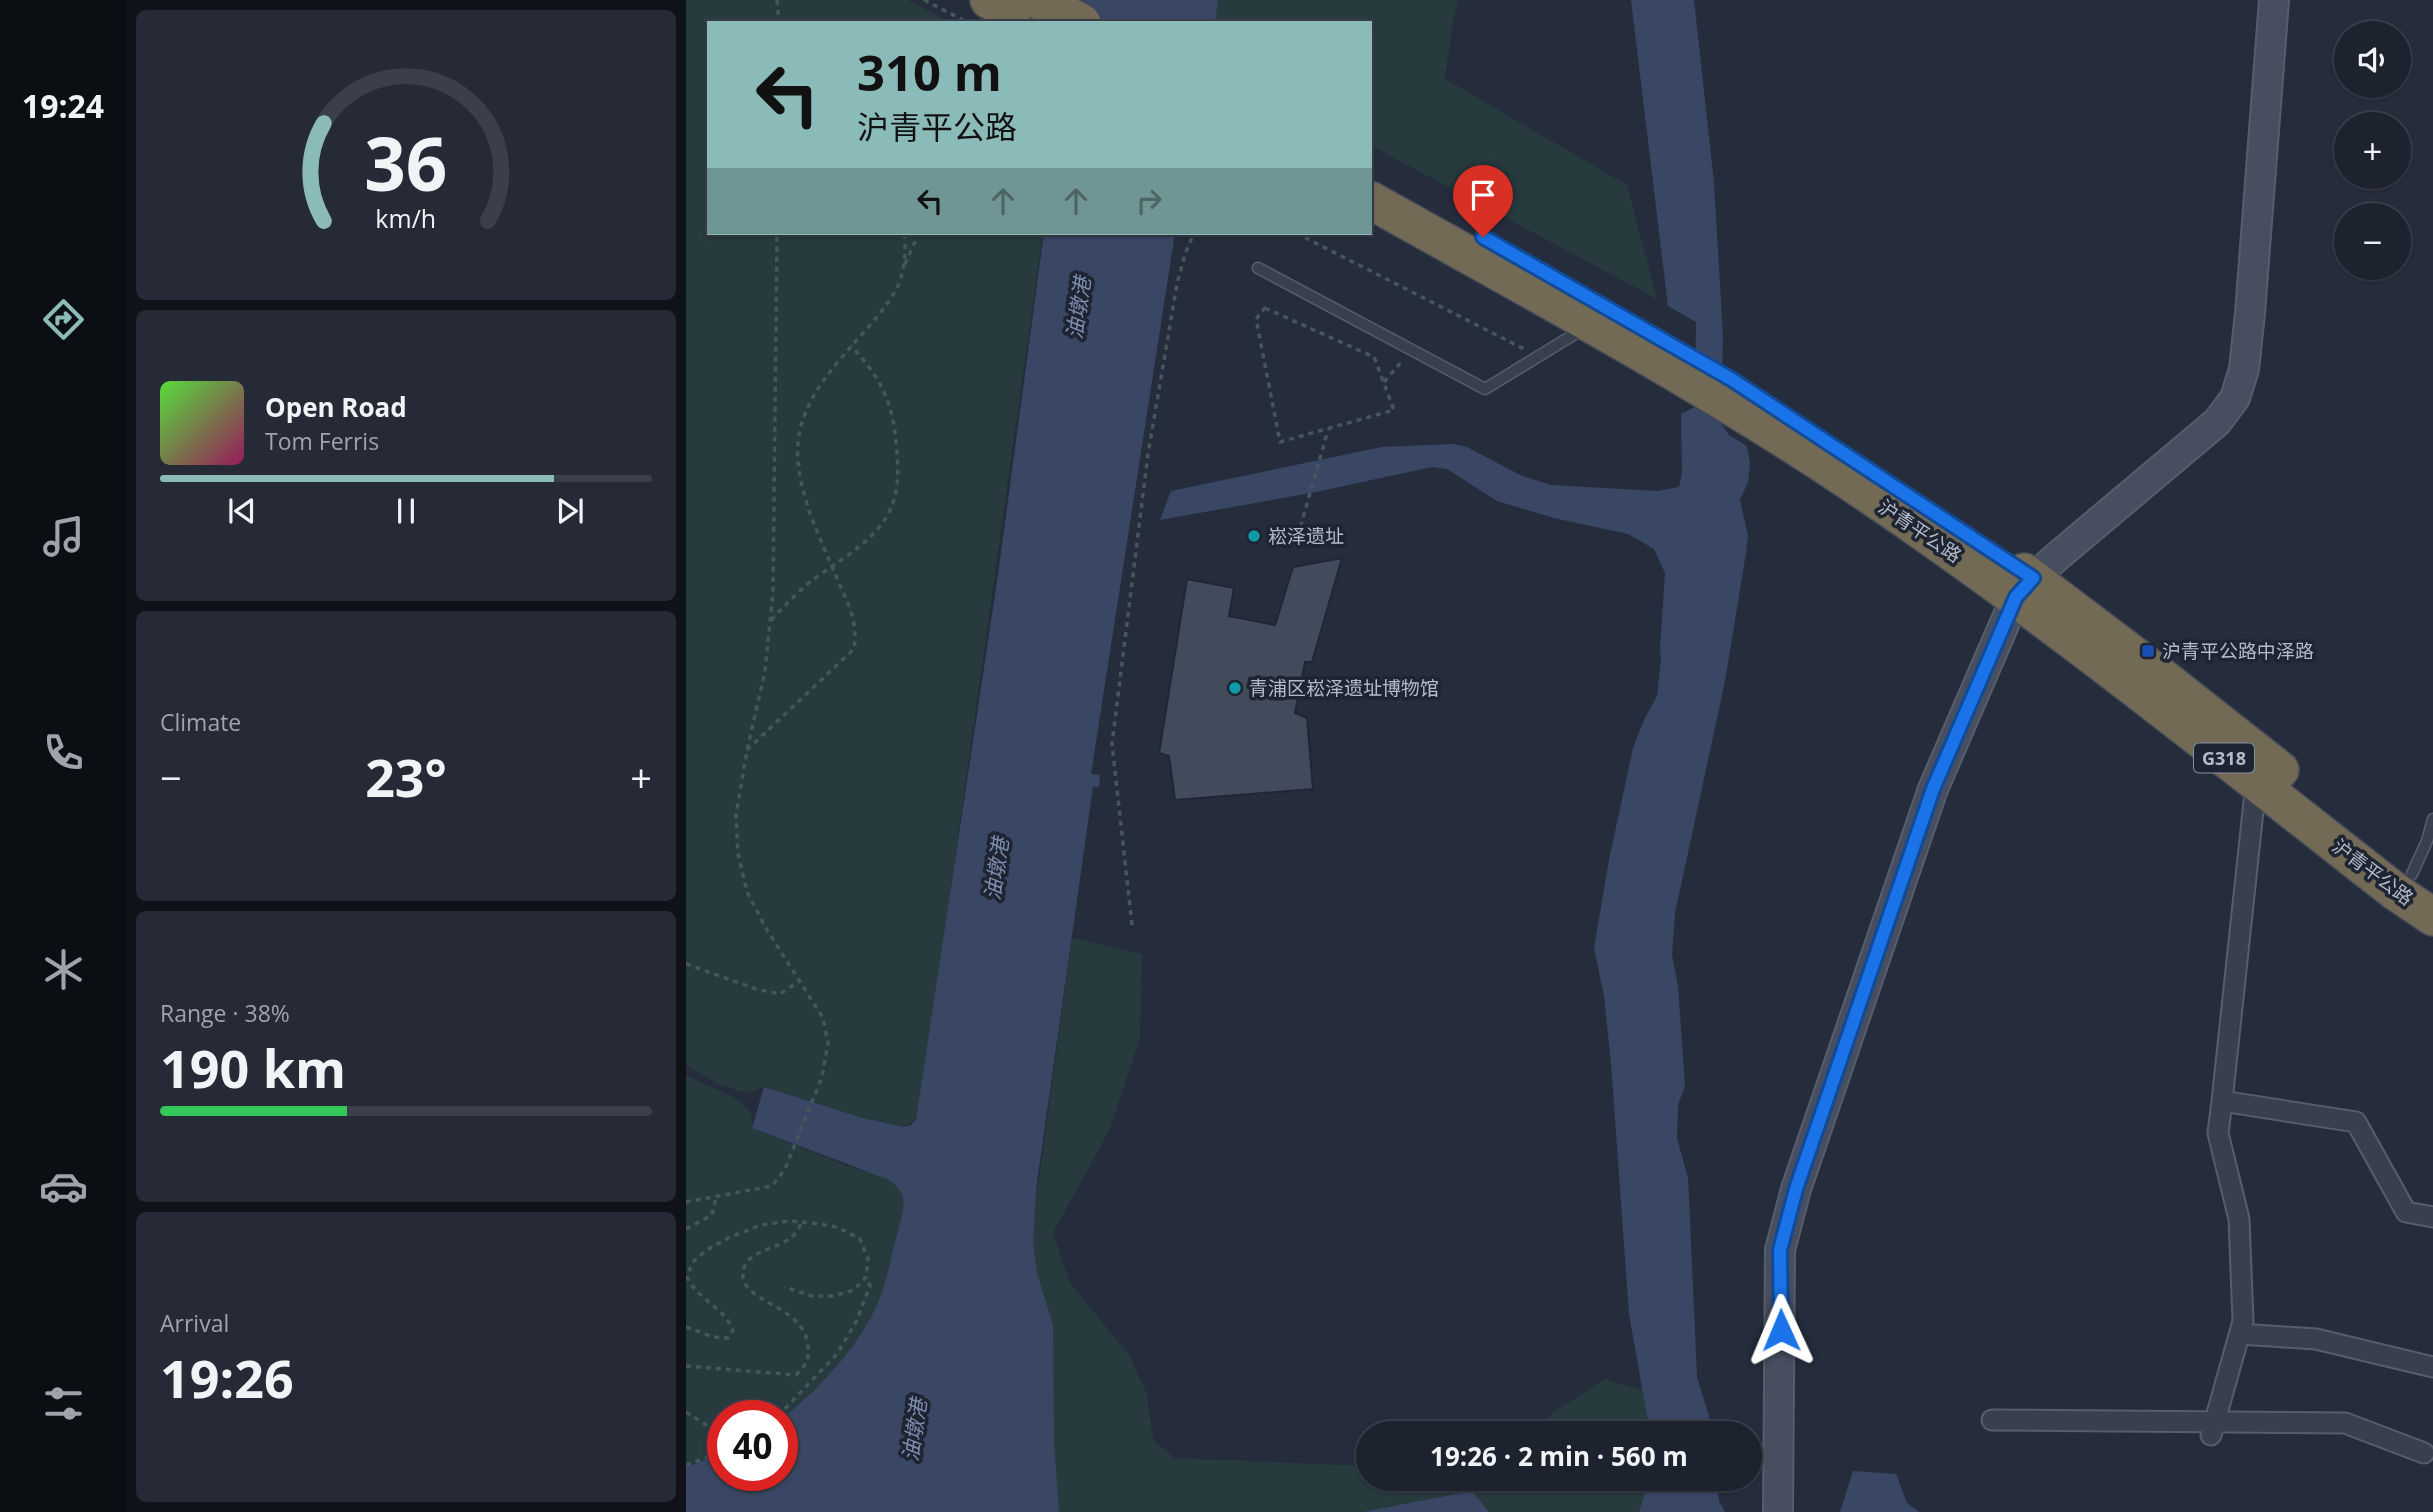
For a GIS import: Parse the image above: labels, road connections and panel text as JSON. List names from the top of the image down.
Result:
{
  "streets": {
    "highway": ["沪青平公路", "G318"]
  },
  "water": ["油墩港"],
  "places": {
    "other": ["崧泽遗址", "青浦区崧泽遗址博物馆"],
    "transit": ["沪青平公路中泽路"]
  },
  "page": {
    "tabs": "19:24",
    "map_buttons": ["+", "−"],
    "turn": ["310 m", "沪青平公路"],
    "song": ["Open Road", "Tom Ferris"],
    "tile": [
      "Climate",
      ["Range · 38%", "190 km"],
      ["Arrival", "19:26"]
    ],
    "heat": ["−", "23°", "+"],
    "limit": "40",
    "trip": "19:26 · 2 min · 560 m",
    "gauge": ["36", "km/h"]
  }
}
